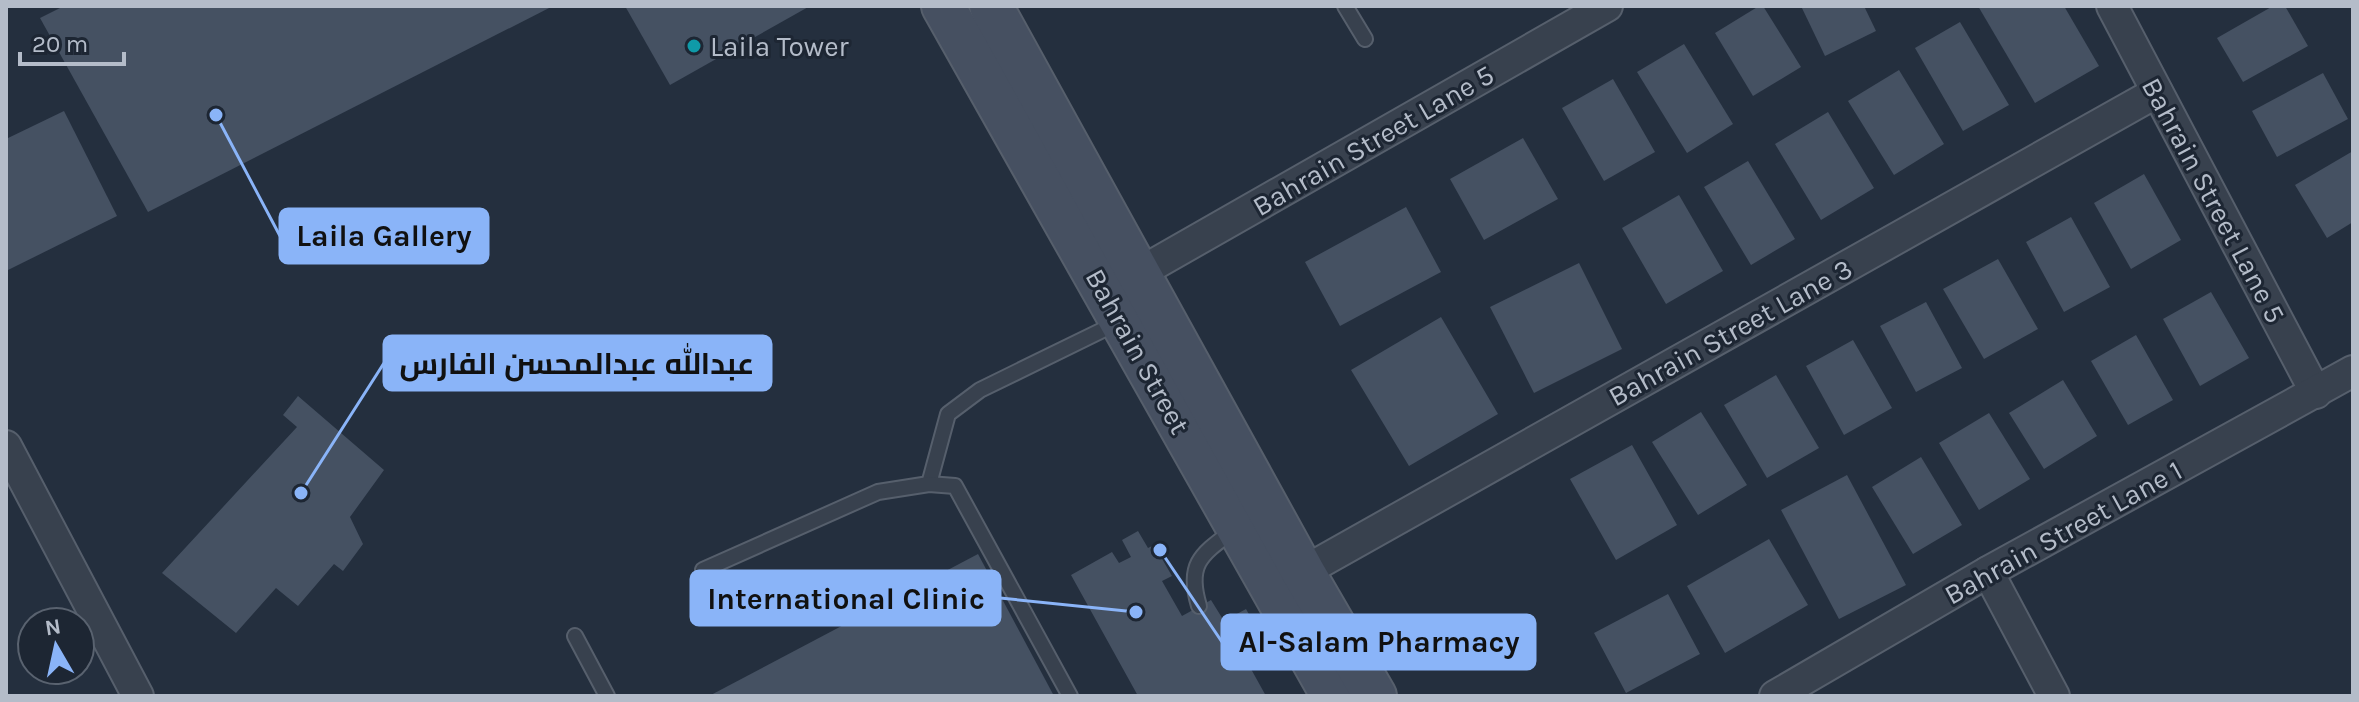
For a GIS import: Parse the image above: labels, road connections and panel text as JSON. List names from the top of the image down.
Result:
{
  "streets": {
    "street": [
      "Bahrain Street Lane 5",
      "Bahrain Street Lane 3",
      "Bahrain Street",
      "Bahrain Street Lane 1"
    ]
  },
  "crossings": [
    ["Bahrain Street Lane 5", "Bahrain Street Lane 3"],
    ["Bahrain Street Lane 5", "Bahrain Street"],
    ["Bahrain Street Lane 5", "Bahrain Street Lane 1"],
    ["Bahrain Street Lane 3", "Bahrain Street"]
  ],
  "places": [
    "Laila Tower",
    "Laila Gallery",
    "عبدالله عبدالمحسن الفارس",
    "Al-Salam Pharmacy",
    "International Clinic"
  ],
  "scale_bar": "20 m",
  "north": "top"
}
